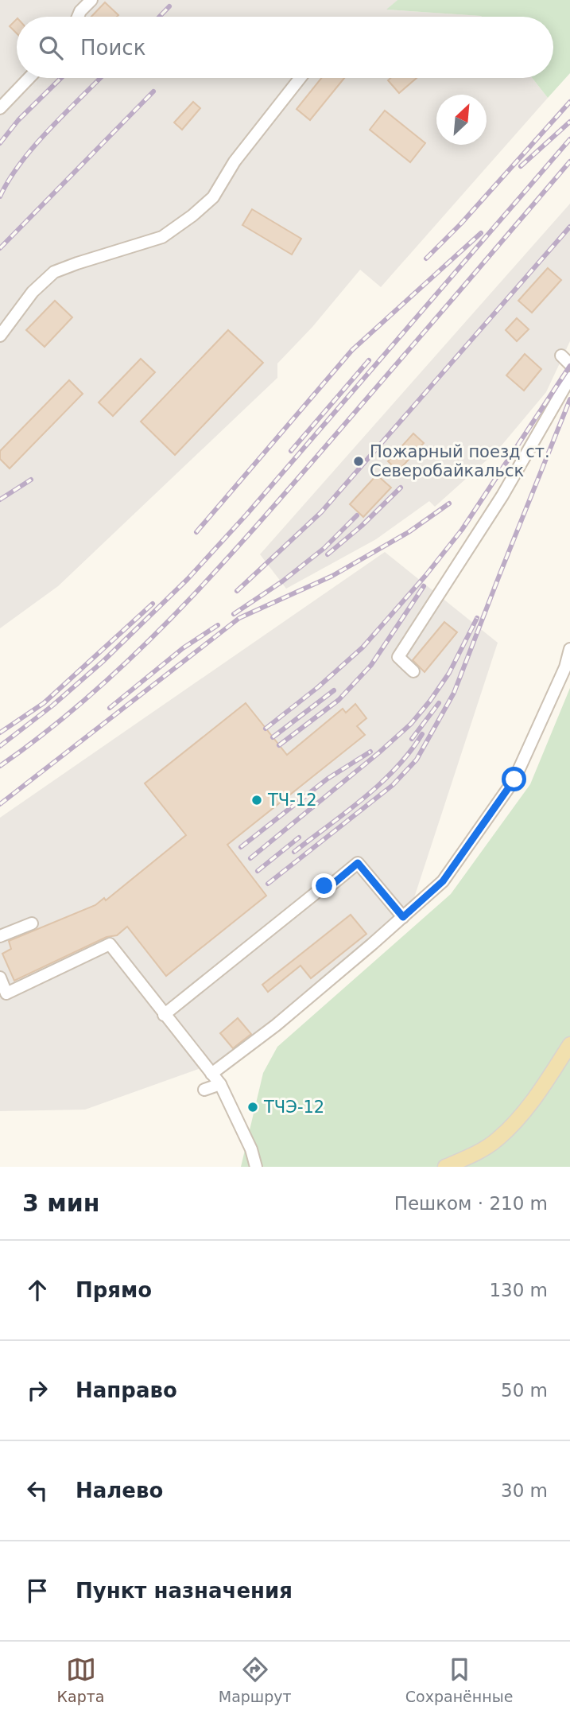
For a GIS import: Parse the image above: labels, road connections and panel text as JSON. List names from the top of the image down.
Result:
{
  "places": ["Пожарный поезд ст. Северобайкальск", "ТЧ-12", "ТЧЭ-12"],
  "north": "top right",
  "page": {
    "search": "Поиск",
    "heading": ["3 мин", "Пешком · 210 m"],
    "list": [
      ["Прямо", "130 m"],
      ["Направо", "50 m"],
      ["Налево", "30 m"],
      "Пункт назначения"
    ],
    "nav": ["Карта", "Маршрут", "Сохранённые"]
  }
}
